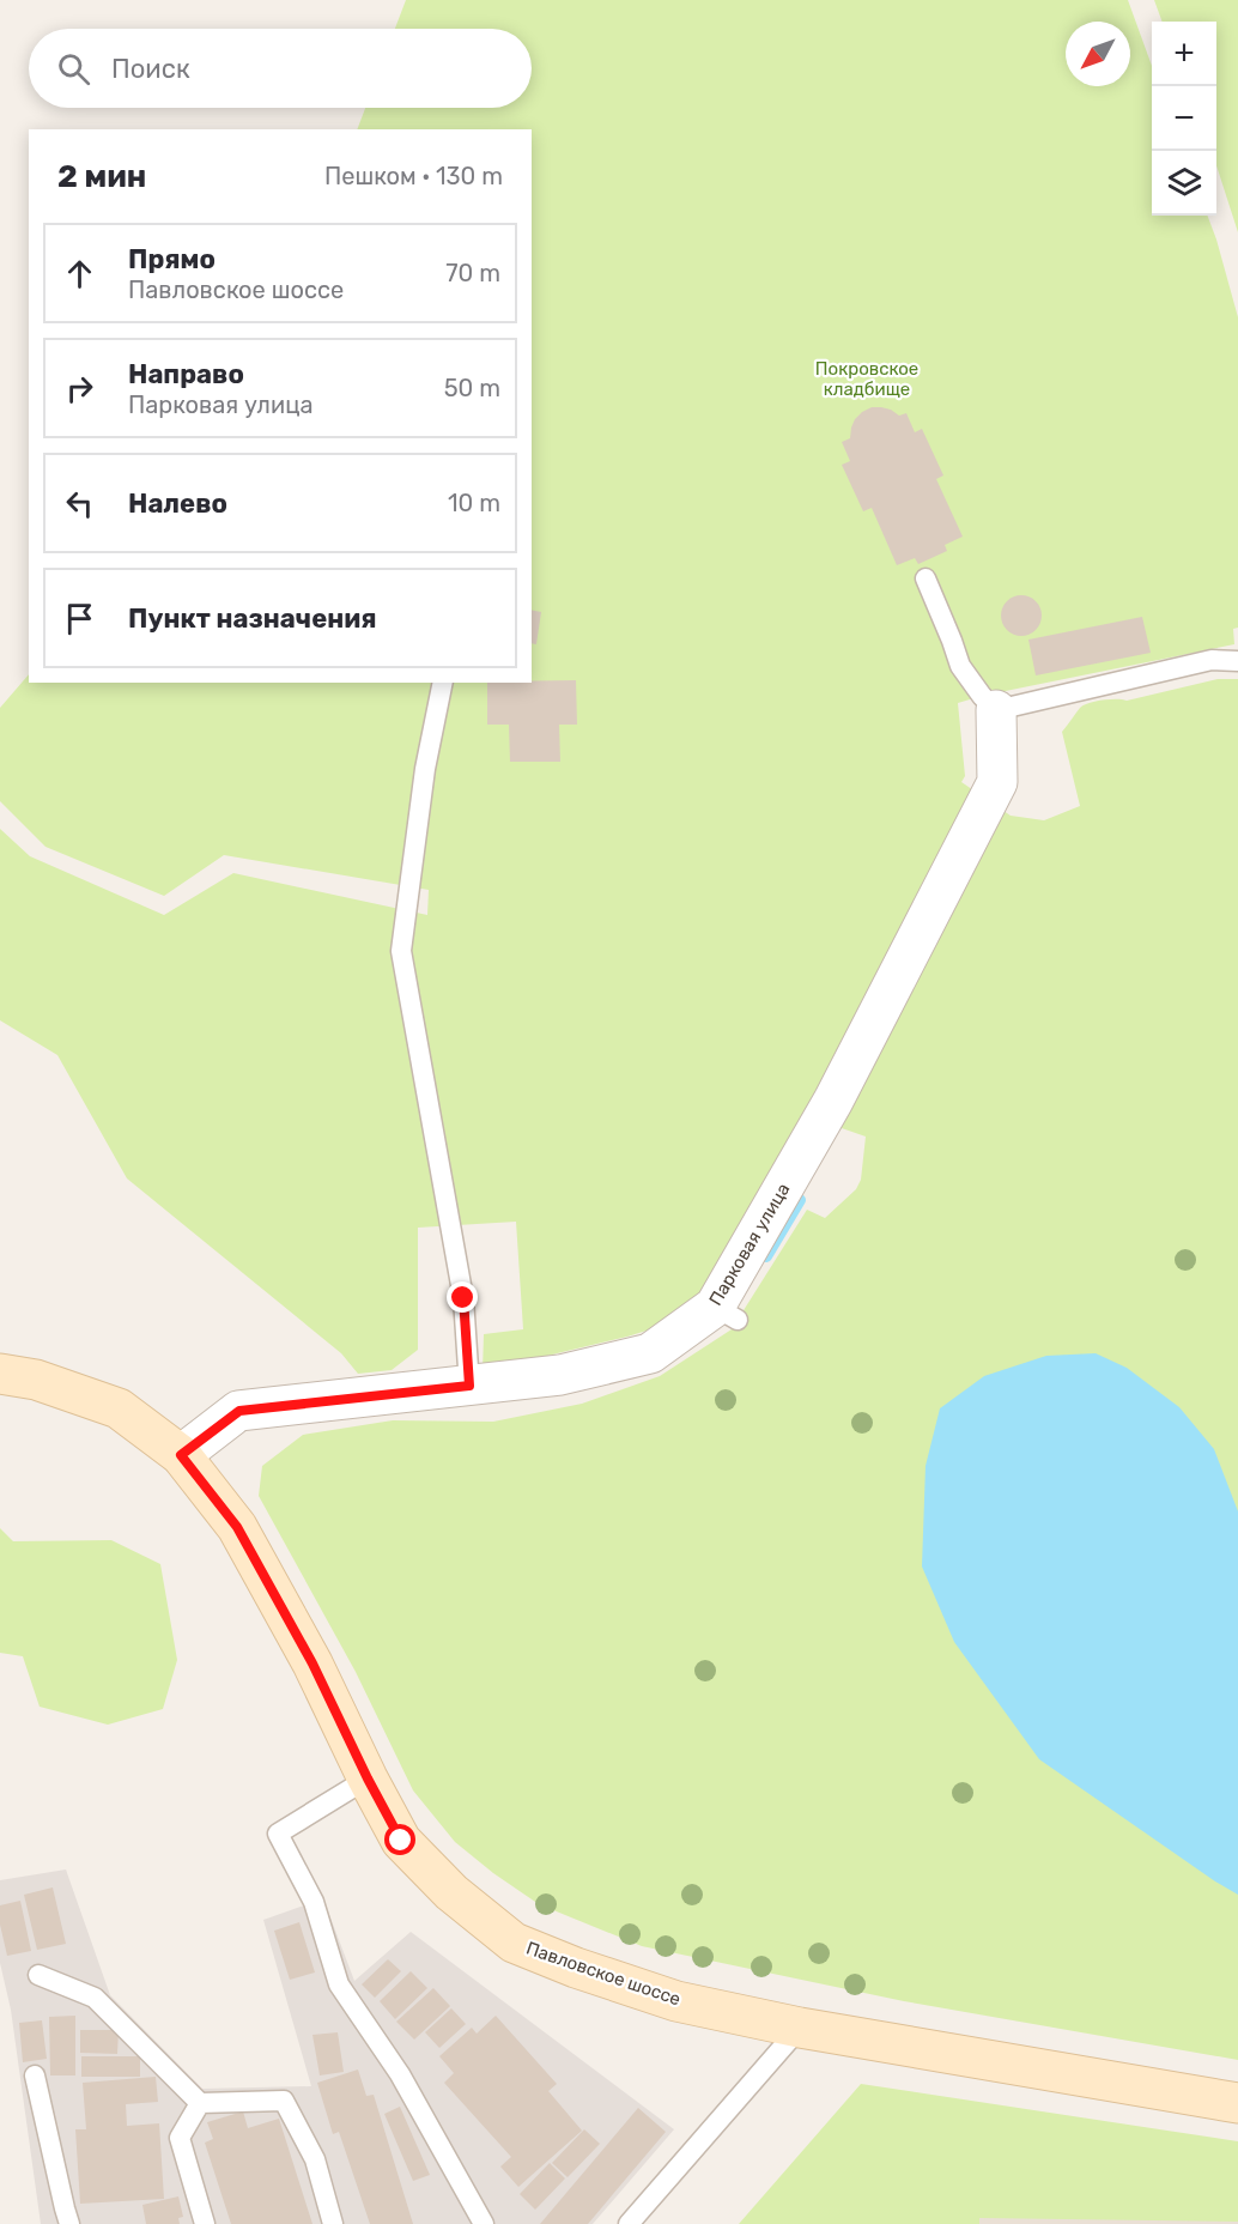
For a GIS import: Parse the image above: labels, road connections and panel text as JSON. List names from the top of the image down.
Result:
{
  "streets": {
    "main road": ["Павловское шоссе"],
    "street": ["Парковая улица"]
  },
  "crossings": [
    ["Парковая улица", "Павловское шоссе"]
  ],
  "parks": ["Покровское кладбище"],
  "north": "bottom left",
  "page": {
    "map_buttons": ["+", "−"],
    "search": "Поиск",
    "heading": ["2 мин", "Пешком · 130 m"],
    "list": [
      ["Прямо", "Павловское шоссе", "70 m"],
      ["Направо", "Парковая улица", "50 m"],
      ["Налево", "10 m"],
      "Пункт назначения"
    ]
  }
}
